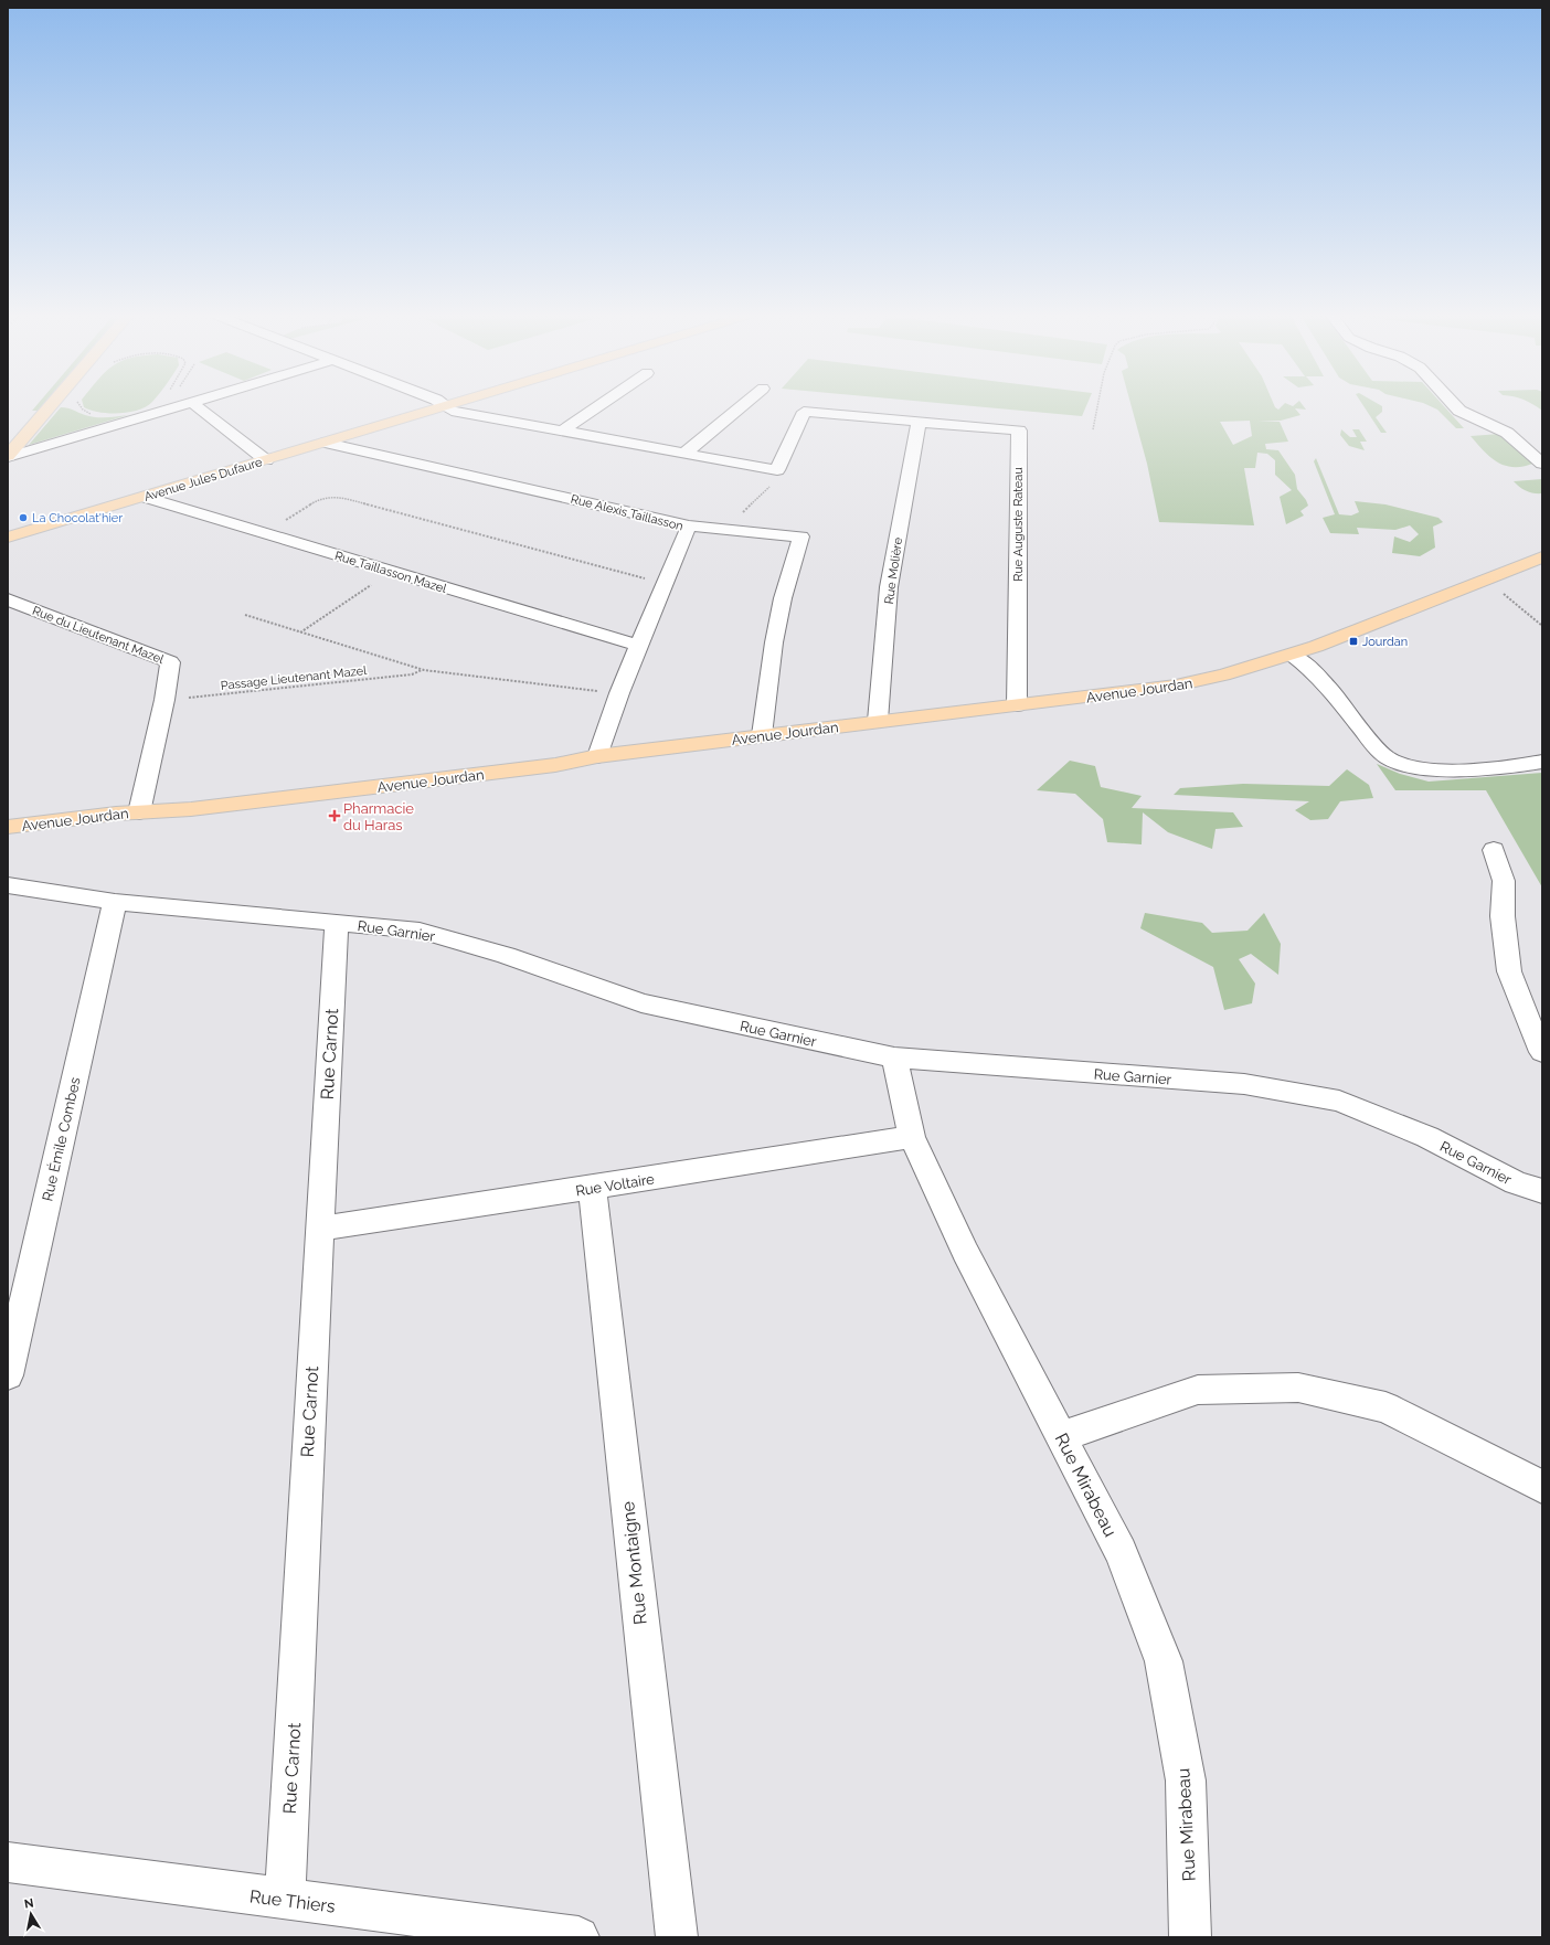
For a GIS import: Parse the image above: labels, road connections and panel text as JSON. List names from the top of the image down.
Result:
{
  "streets": {
    "main road": ["Avenue Jules Dufaure", "Avenue Jourdan"],
    "street": [
      "Rue Alexis Taillasson",
      "Rue Auguste Rateau",
      "Rue Molière",
      "Rue Taillasson Mazel",
      "Rue du Lieutenant Mazel",
      "Rue Garnier",
      "Rue Carnot",
      "Rue Émile Combes",
      "Rue Voltaire",
      "Rue Mirabeau",
      "Rue Montaigne",
      "Rue Thiers"
    ],
    "path": ["Passage Lieutenant Mazel"]
  },
  "crossings": [
    ["Avenue Jules Dufaure", "Rue Alexis Taillasson"],
    ["Avenue Jules Dufaure", "Rue Taillasson Mazel"],
    ["Rue Alexis Taillasson", "Rue Taillasson Mazel"],
    ["Rue Alexis Taillasson", "Passage Lieutenant Mazel"],
    ["Rue Alexis Taillasson", "Avenue Jourdan"],
    ["Rue Auguste Rateau", "Rue Molière"],
    ["Rue Auguste Rateau", "Avenue Jourdan"],
    ["Rue Molière", "Avenue Jourdan"],
    ["Rue du Lieutenant Mazel", "Passage Lieutenant Mazel"],
    ["Rue du Lieutenant Mazel", "Avenue Jourdan"],
    ["Rue Garnier", "Rue Carnot"],
    ["Rue Garnier", "Rue Émile Combes"],
    ["Rue Garnier", "Rue Mirabeau"],
    ["Rue Carnot", "Rue Voltaire"],
    ["Rue Carnot", "Rue Thiers"],
    ["Rue Voltaire", "Rue Mirabeau"],
    ["Rue Voltaire", "Rue Montaigne"]
  ],
  "places": {
    "other": ["La Chocolat'hier"],
    "transit": ["Jourdan"],
    "health": ["Pharmacie du Haras"]
  },
  "north": "top"
}
